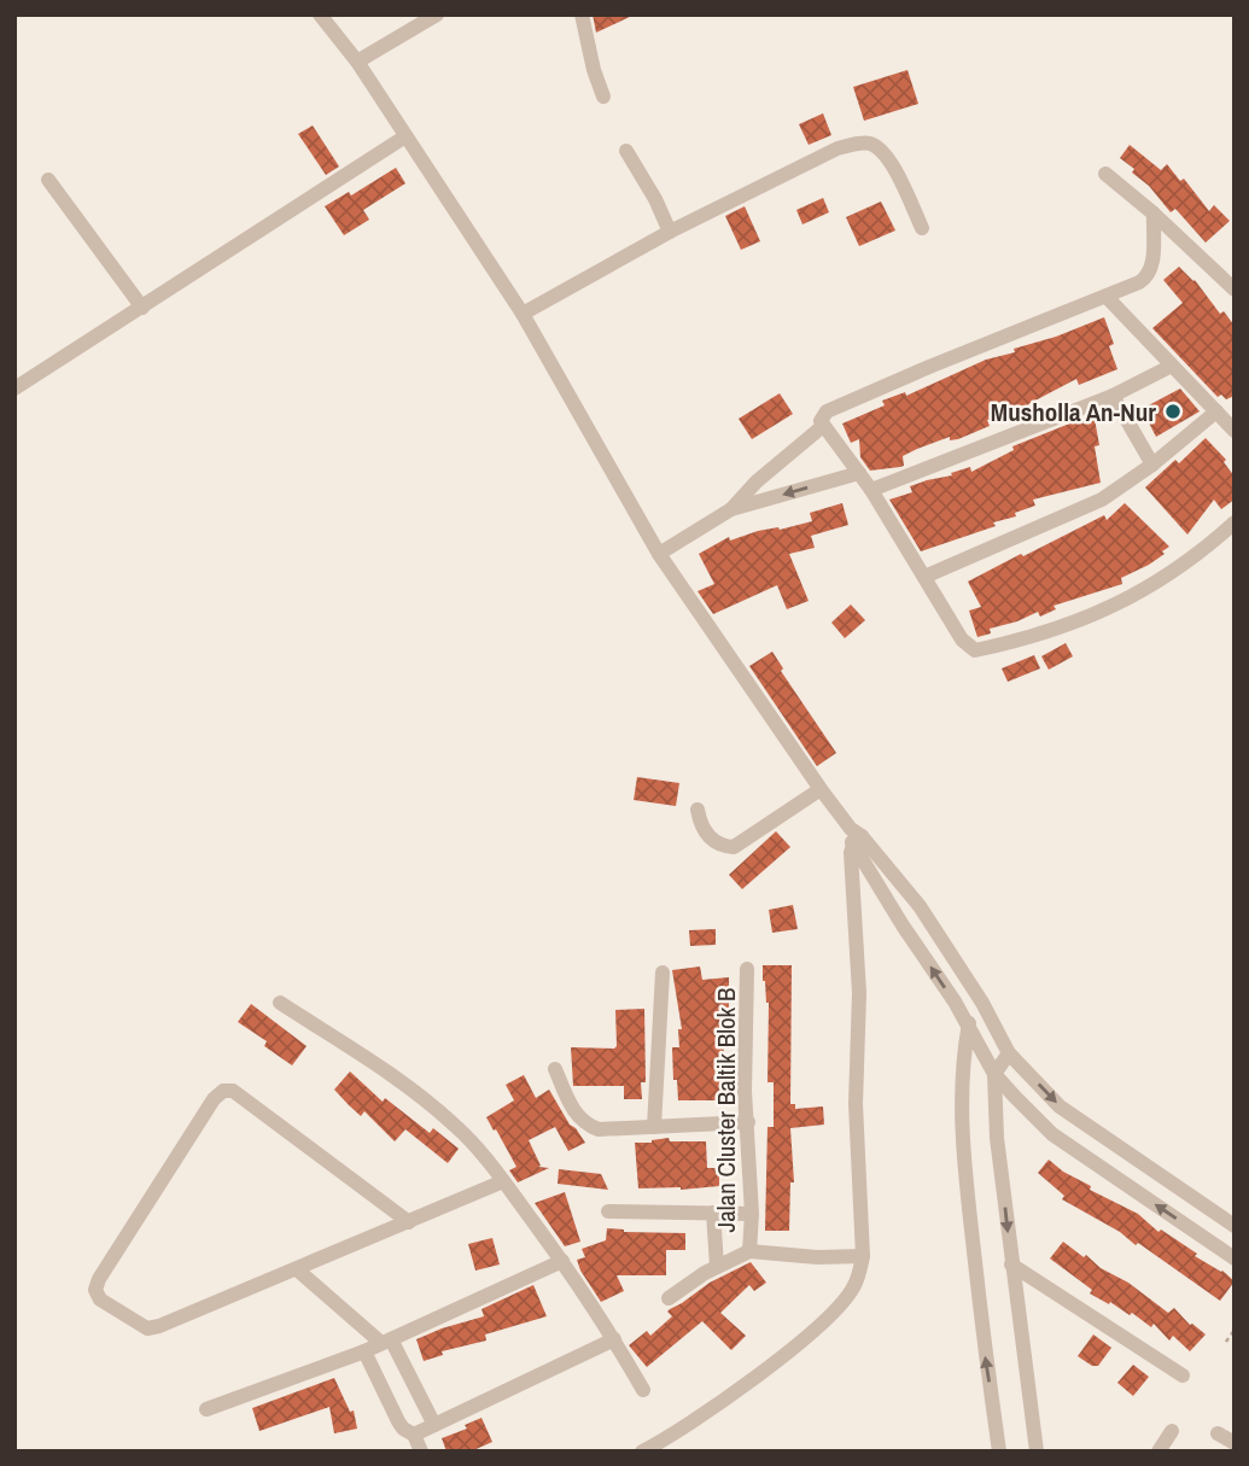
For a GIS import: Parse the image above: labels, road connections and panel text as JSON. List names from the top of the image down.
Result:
{
  "streets": {
    "street": ["Jalan Cluster Baltik Blok B"]
  },
  "places": ["Musholla An-Nur"]
}
